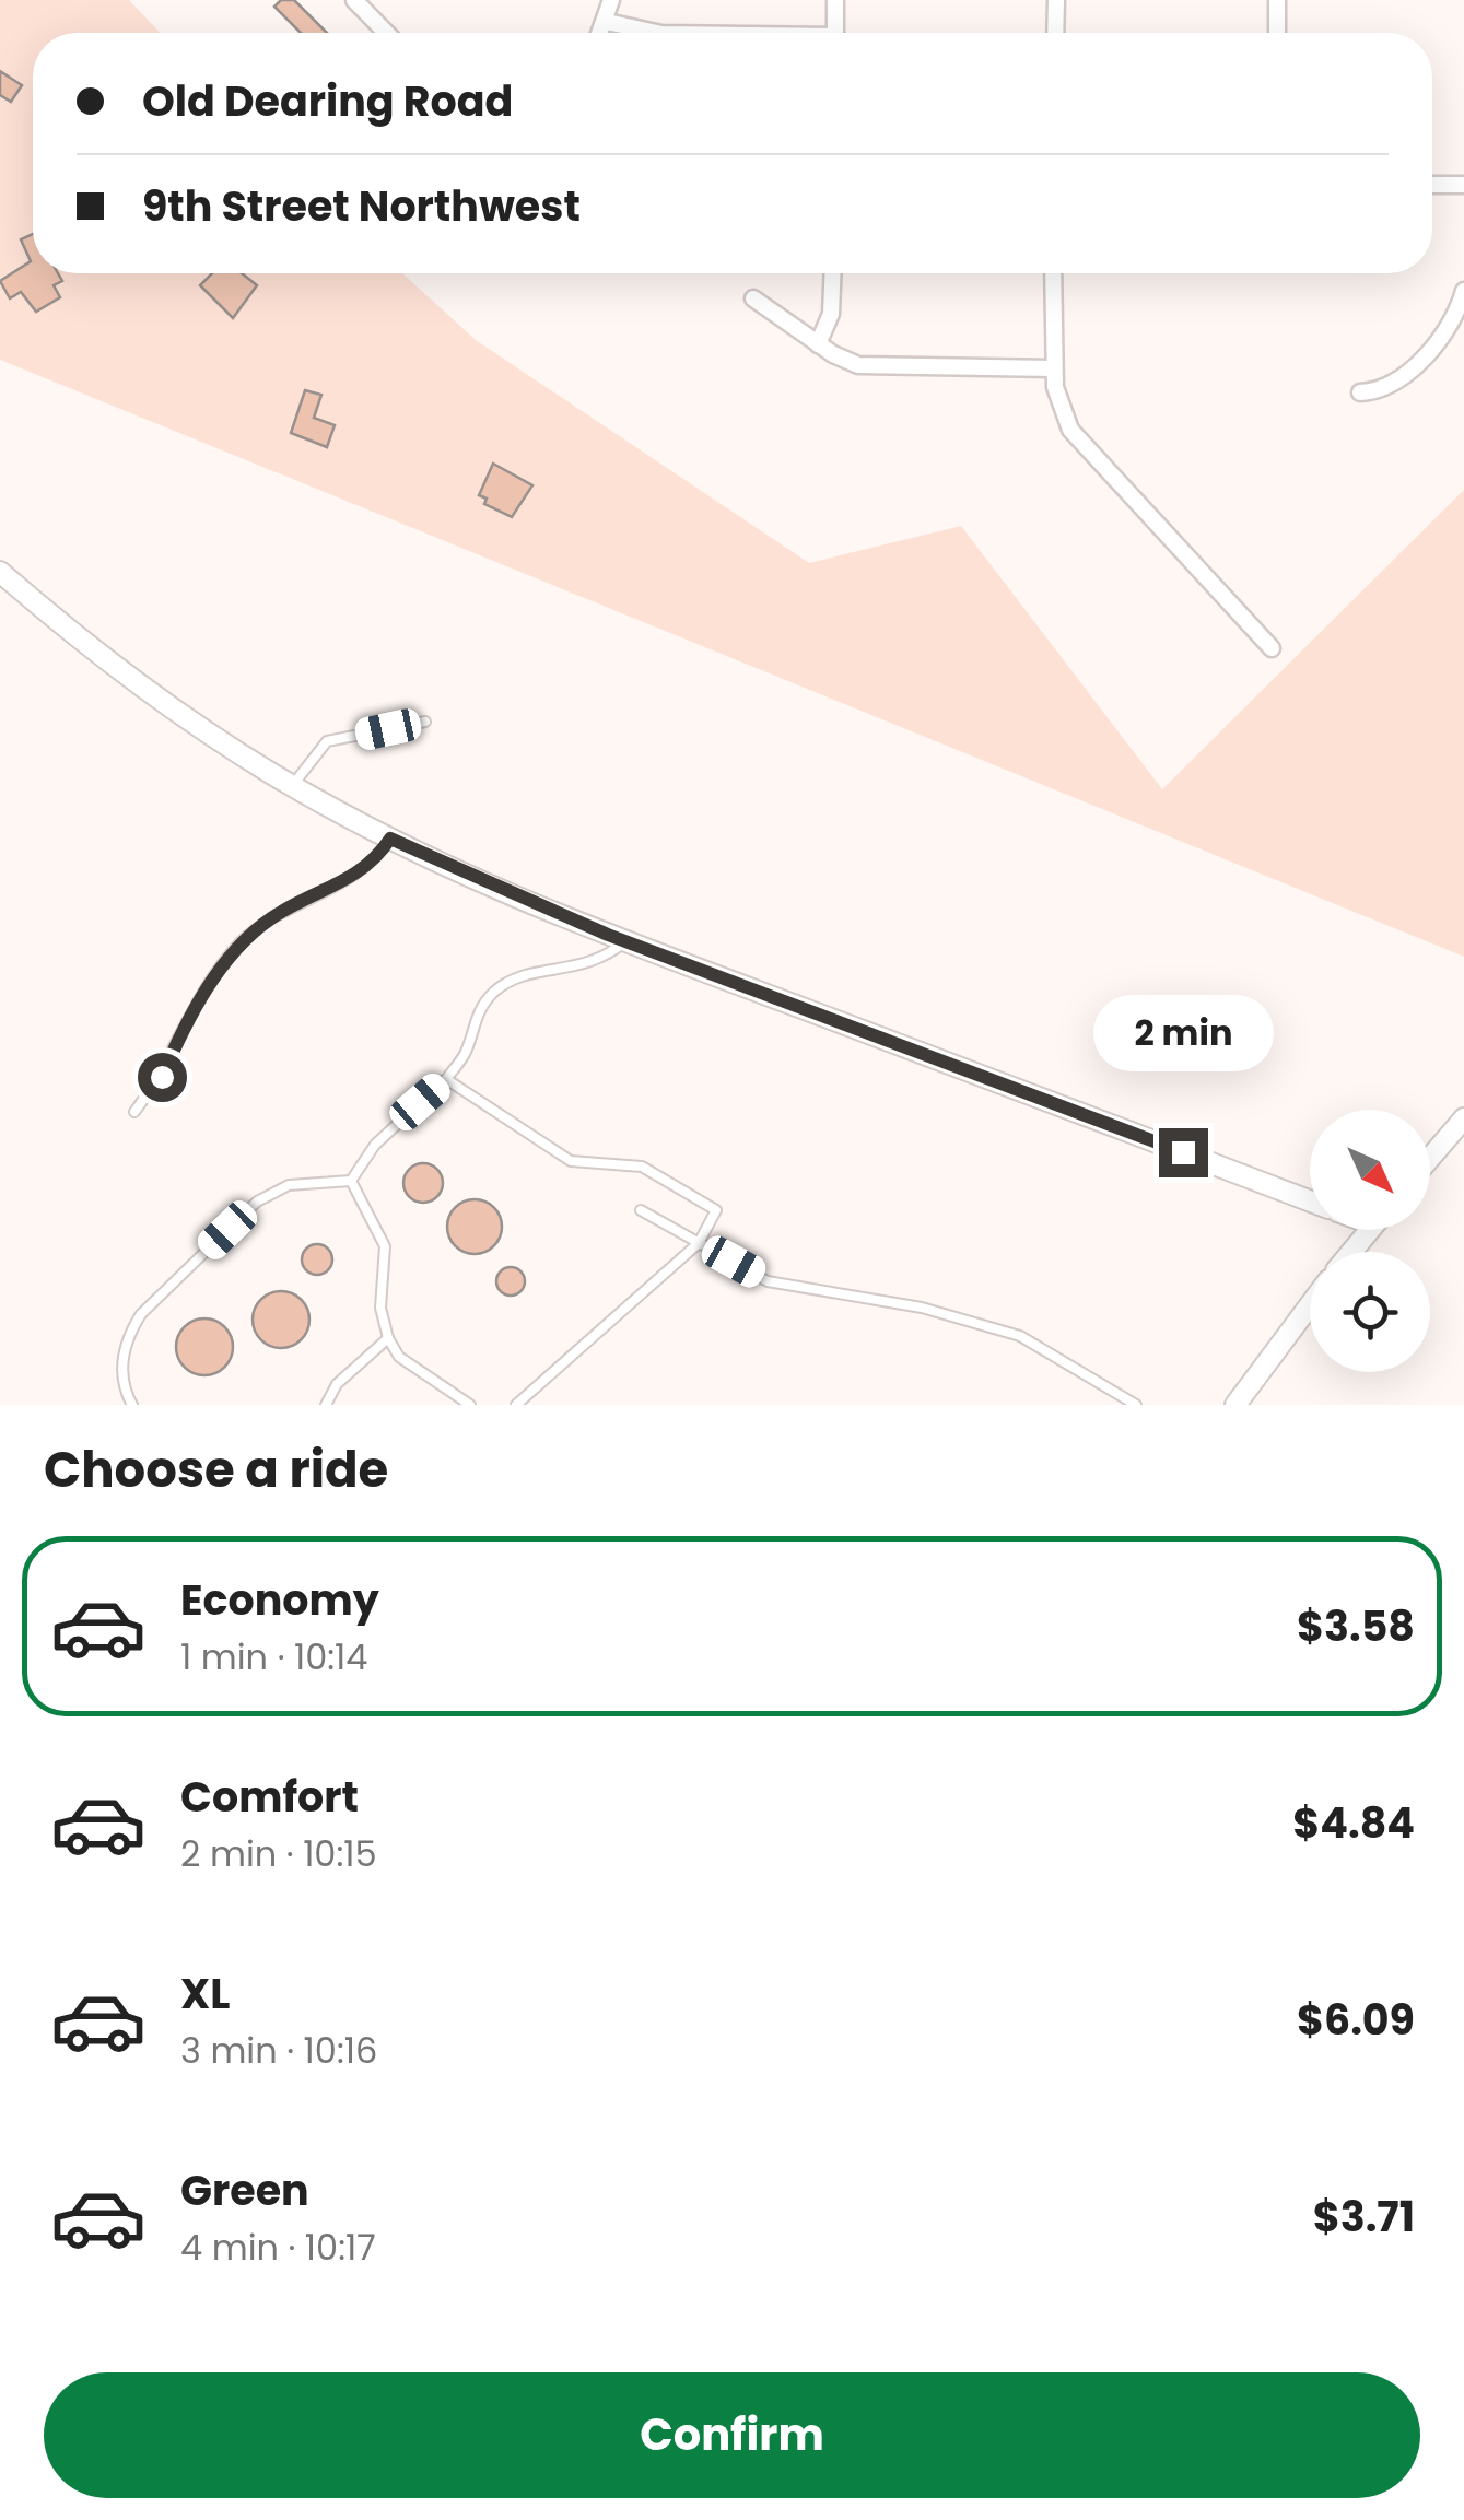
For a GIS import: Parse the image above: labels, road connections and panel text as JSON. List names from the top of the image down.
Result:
{
  "north": "bottom right",
  "page": {
    "banner": ["Old Dearing Road", "9th Street Northwest"],
    "bubble": "2 min",
    "heading": "Choose a ride",
    "list": [
      {
        "name": "Economy",
        "note": "1 min · 10:14",
        "value": "$3.58"
      },
      {
        "name": "Comfort",
        "note": "2 min · 10:15",
        "value": "$4.84"
      },
      {
        "name": "XL",
        "note": "3 min · 10:16",
        "value": "$6.09"
      },
      {
        "name": "Green",
        "note": "4 min · 10:17",
        "value": "$3.71"
      }
    ],
    "buttons": "Confirm"
  }
}
